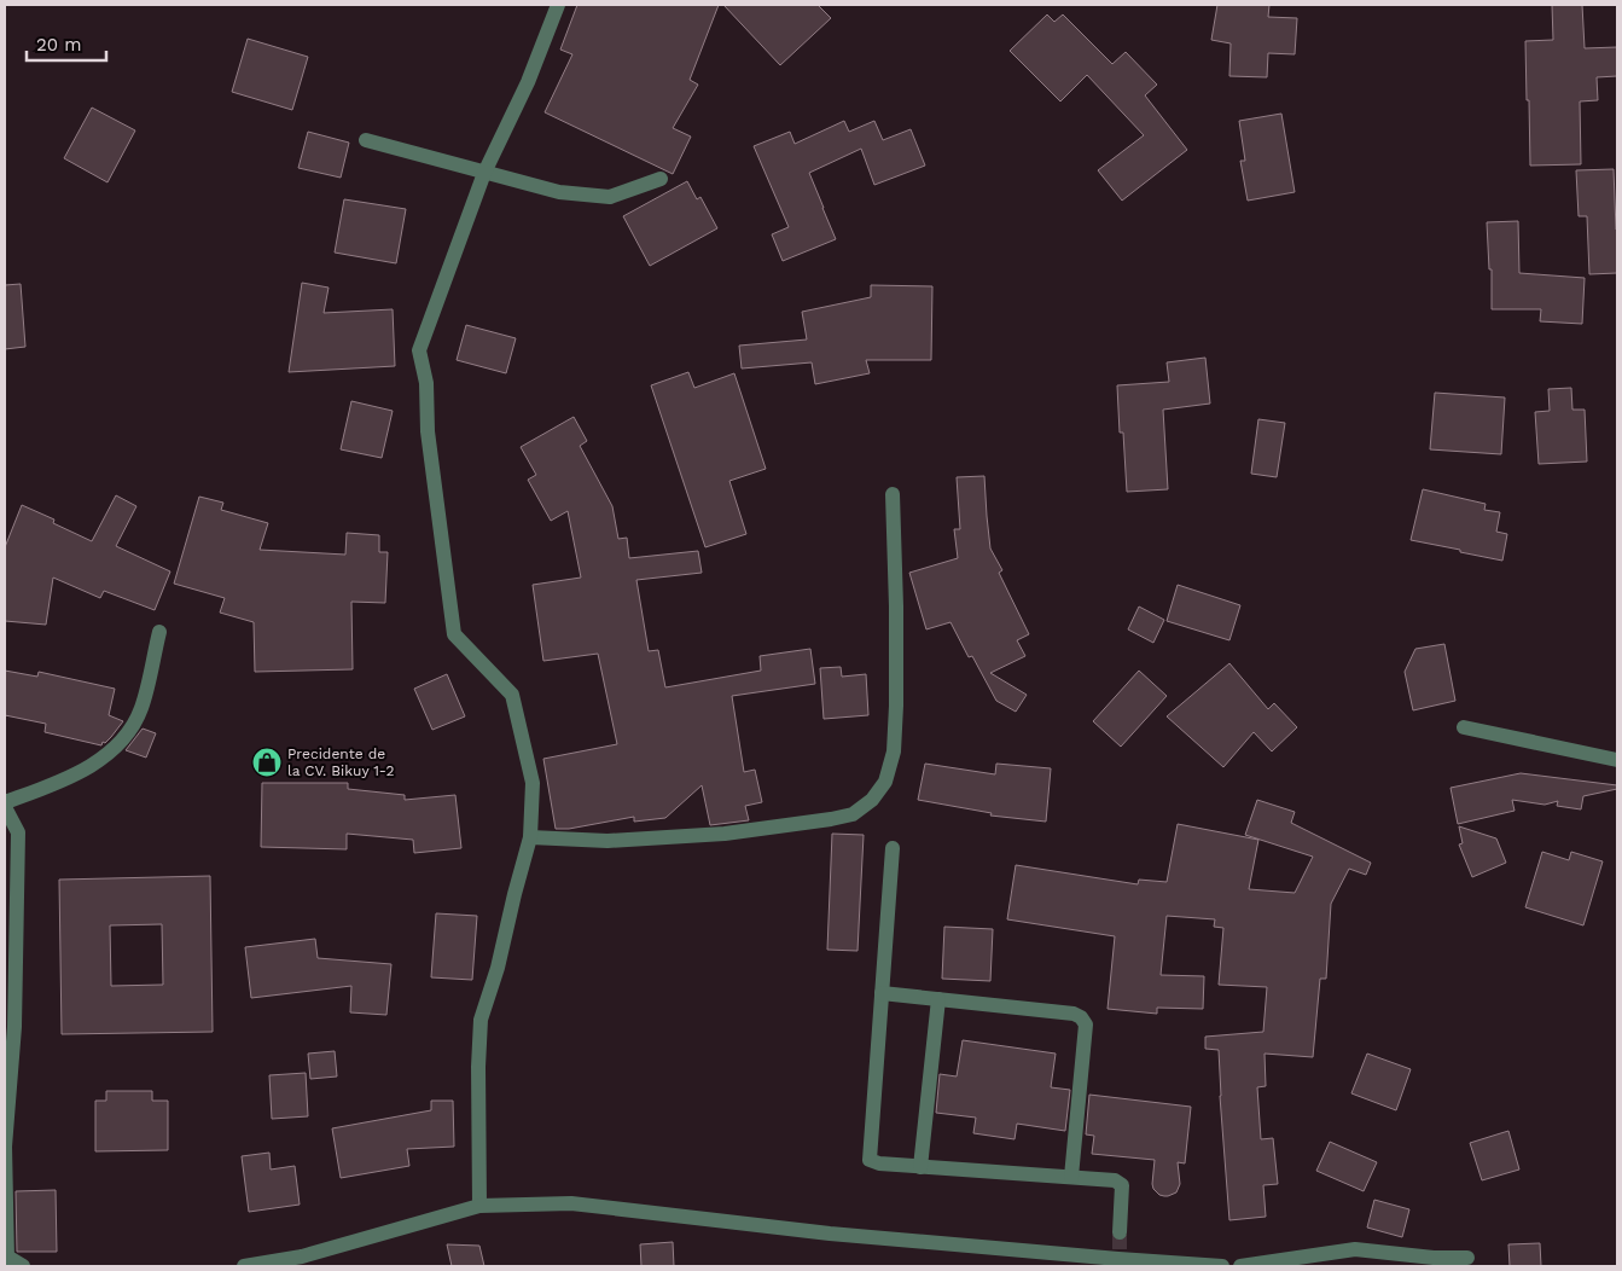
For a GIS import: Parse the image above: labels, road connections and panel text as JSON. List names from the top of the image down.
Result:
{
  "places": {
    "shop": ["Precidente de la CV. Bikuy 1-2"]
  },
  "scale_bar": "20 m"
}
